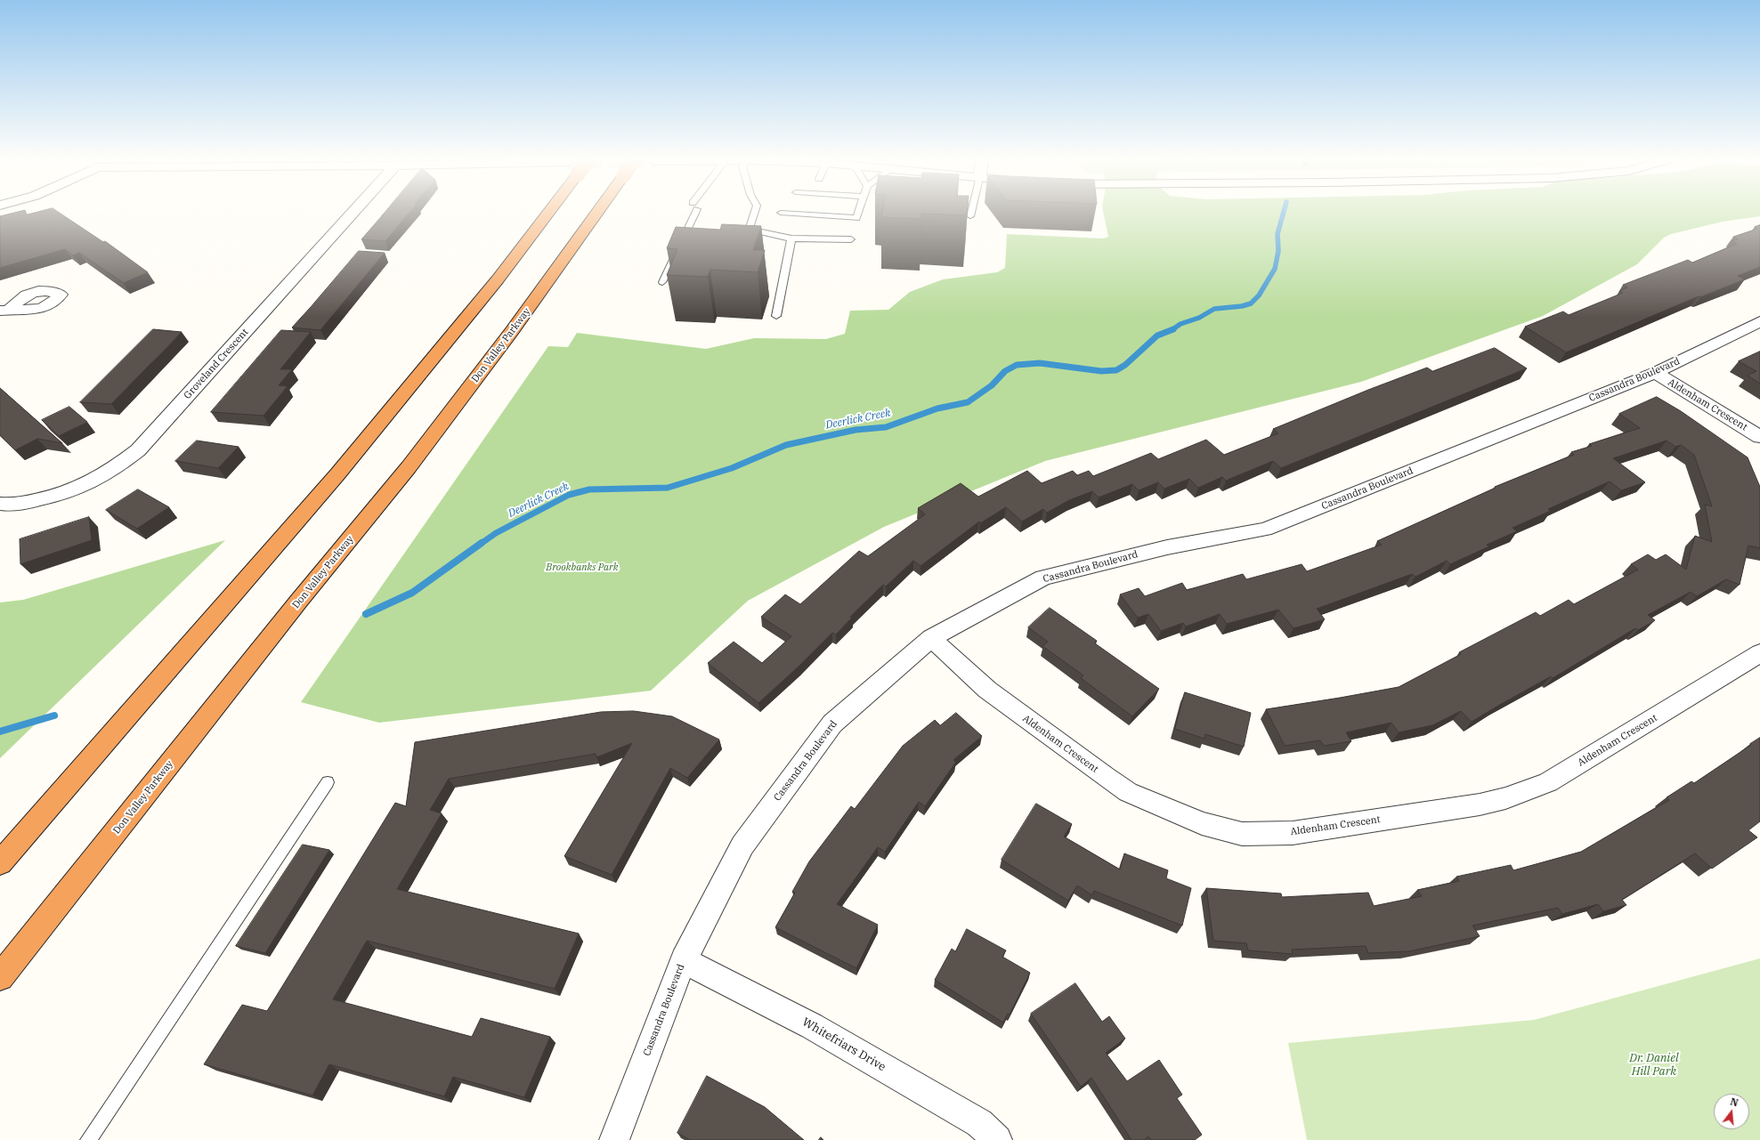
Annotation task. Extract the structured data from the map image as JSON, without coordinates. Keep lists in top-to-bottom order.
{
  "streets": {
    "highway": ["Don Valley Parkway"],
    "street": [
      "Groveland Crescent",
      "Cassandra Boulevard",
      "Aldenham Crescent",
      "Whitefriars Drive"
    ]
  },
  "crossings": [
    ["Cassandra Boulevard", "Aldenham Crescent"],
    ["Cassandra Boulevard", "Whitefriars Drive"]
  ],
  "water": ["Deerlick Creek"],
  "parks": ["Brookbanks Park", "Dr. Daniel Hill Park"],
  "north": "top"
}
